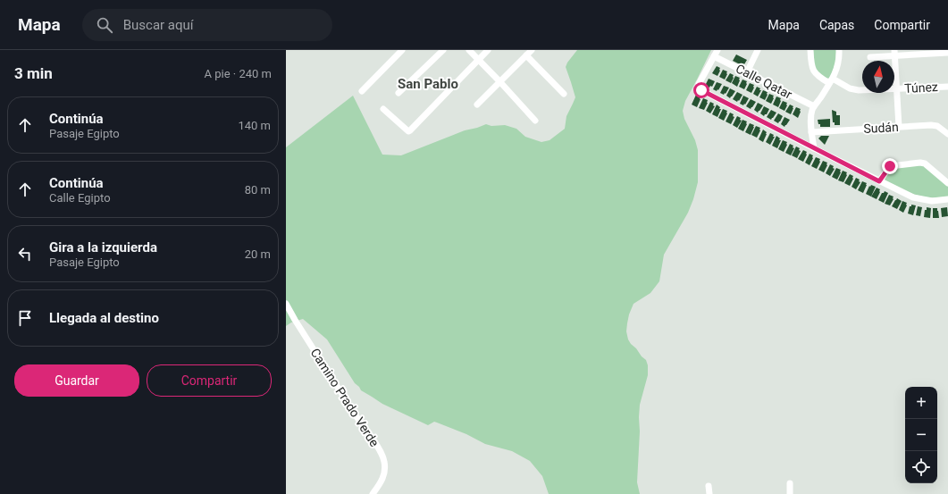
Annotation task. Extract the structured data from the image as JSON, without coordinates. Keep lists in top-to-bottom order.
{
  "streets": {
    "street": [
      "Calle Qatar",
      "Túnez",
      "Sudán",
      "Camino Prado Verde"
    ]
  },
  "districts": ["San Pablo"],
  "north": "top",
  "page": {
    "header": "Mapa",
    "search": "Buscar aquí",
    "nav": ["Mapa", "Capas", "Compartir"],
    "heading": ["3 min", "A pie · 240 m"],
    "list": [
      ["Continúa", "Pasaje Egipto", "140 m"],
      ["Continúa", "Calle Egipto", "80 m"],
      ["Gira a la izquierda", "Pasaje Egipto", "20 m"],
      "Llegada al destino"
    ],
    "buttons": ["Guardar", "Compartir"],
    "map_buttons": ["+", "−"]
  }
}
